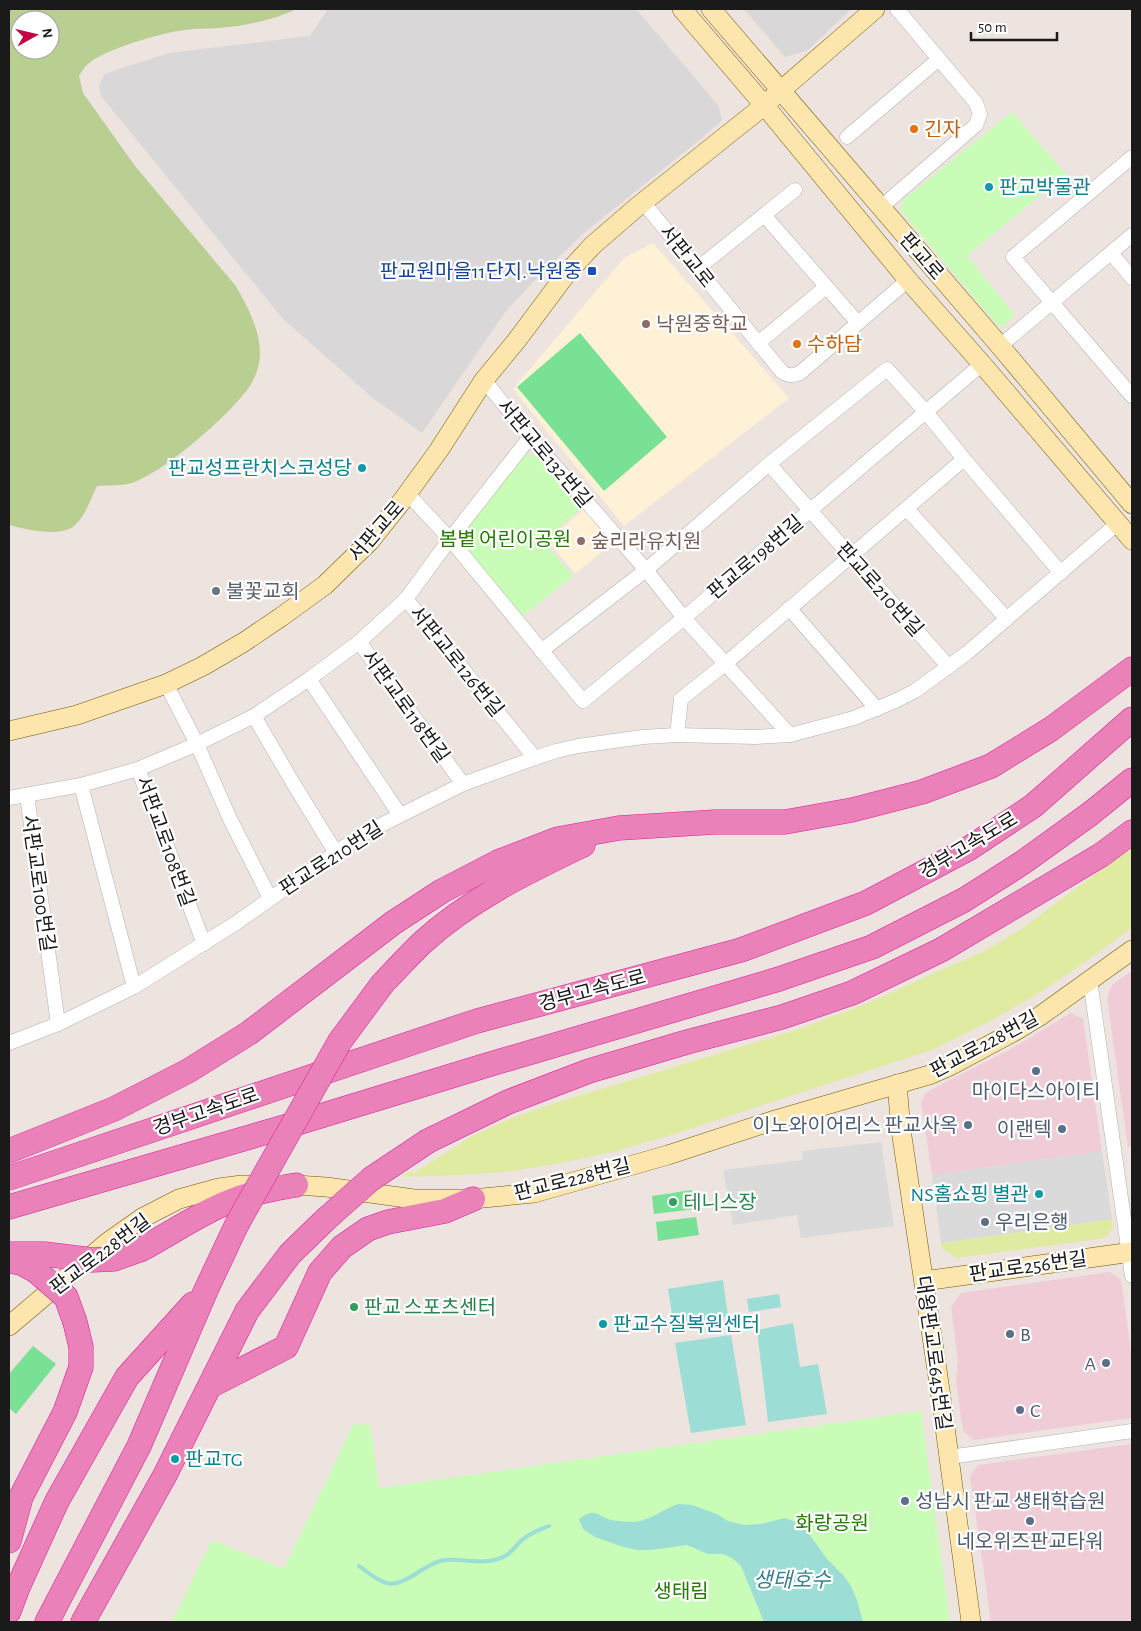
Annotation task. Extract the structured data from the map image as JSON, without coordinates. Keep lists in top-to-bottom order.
{
  "streets": {
    "highway": ["경부고속도로"],
    "street": [
      "서판교로",
      "판교로",
      "서판교로132번길",
      "판교로198번길",
      "판교로210번길",
      "서판교로126번길",
      "서판교로118번길",
      "서판교로108번길",
      "서판교로100번길",
      "판교로228번길",
      "판교로256번길",
      "대왕판교로645번길"
    ]
  },
  "crossings": [
    ["서판교로", "판교로"],
    ["서판교로", "서판교로132번길"],
    ["판교로", "판교로198번길"],
    ["판교로", "판교로210번길"],
    ["서판교로132번길", "판교로198번길"],
    ["서판교로132번길", "판교로210번길"],
    ["서판교로132번길", "서판교로126번길"],
    ["판교로198번길", "판교로210번길"],
    ["판교로210번길", "서판교로126번길"],
    ["판교로210번길", "서판교로118번길"],
    ["판교로210번길", "서판교로108번길"],
    ["판교로210번길", "서판교로100번길"],
    ["서판교로118번길", "서판교로108번길"],
    ["서판교로108번길", "서판교로100번길"],
    ["판교로228번길", "대왕판교로645번길"],
    ["판교로256번길", "대왕판교로645번길"]
  ],
  "water": ["생태호수"],
  "parks": ["봄볕 어린이공원", "화랑공원", "생태림"],
  "places": {
    "other": [
      "긴자",
      "판교박물관",
      "낙원중학교",
      "수하담",
      "판교성프란치스코성당",
      "숲리라유치원",
      "불꽃교회",
      "마이다스아이티",
      "이노와이어리스 판교사옥",
      "이랜텍",
      "NS홈쇼핑 별관",
      "테니스장",
      "우리은행",
      "판교 스포츠센터",
      "판교수질복원센터",
      "B",
      "A",
      "C",
      "판교TG",
      "성남시 판교 생태학습원",
      "네오위즈판교타워"
    ],
    "transit": ["판교원마을11단지.낙원중"]
  },
  "scale_bar": "50 m",
  "north": "right"
}
